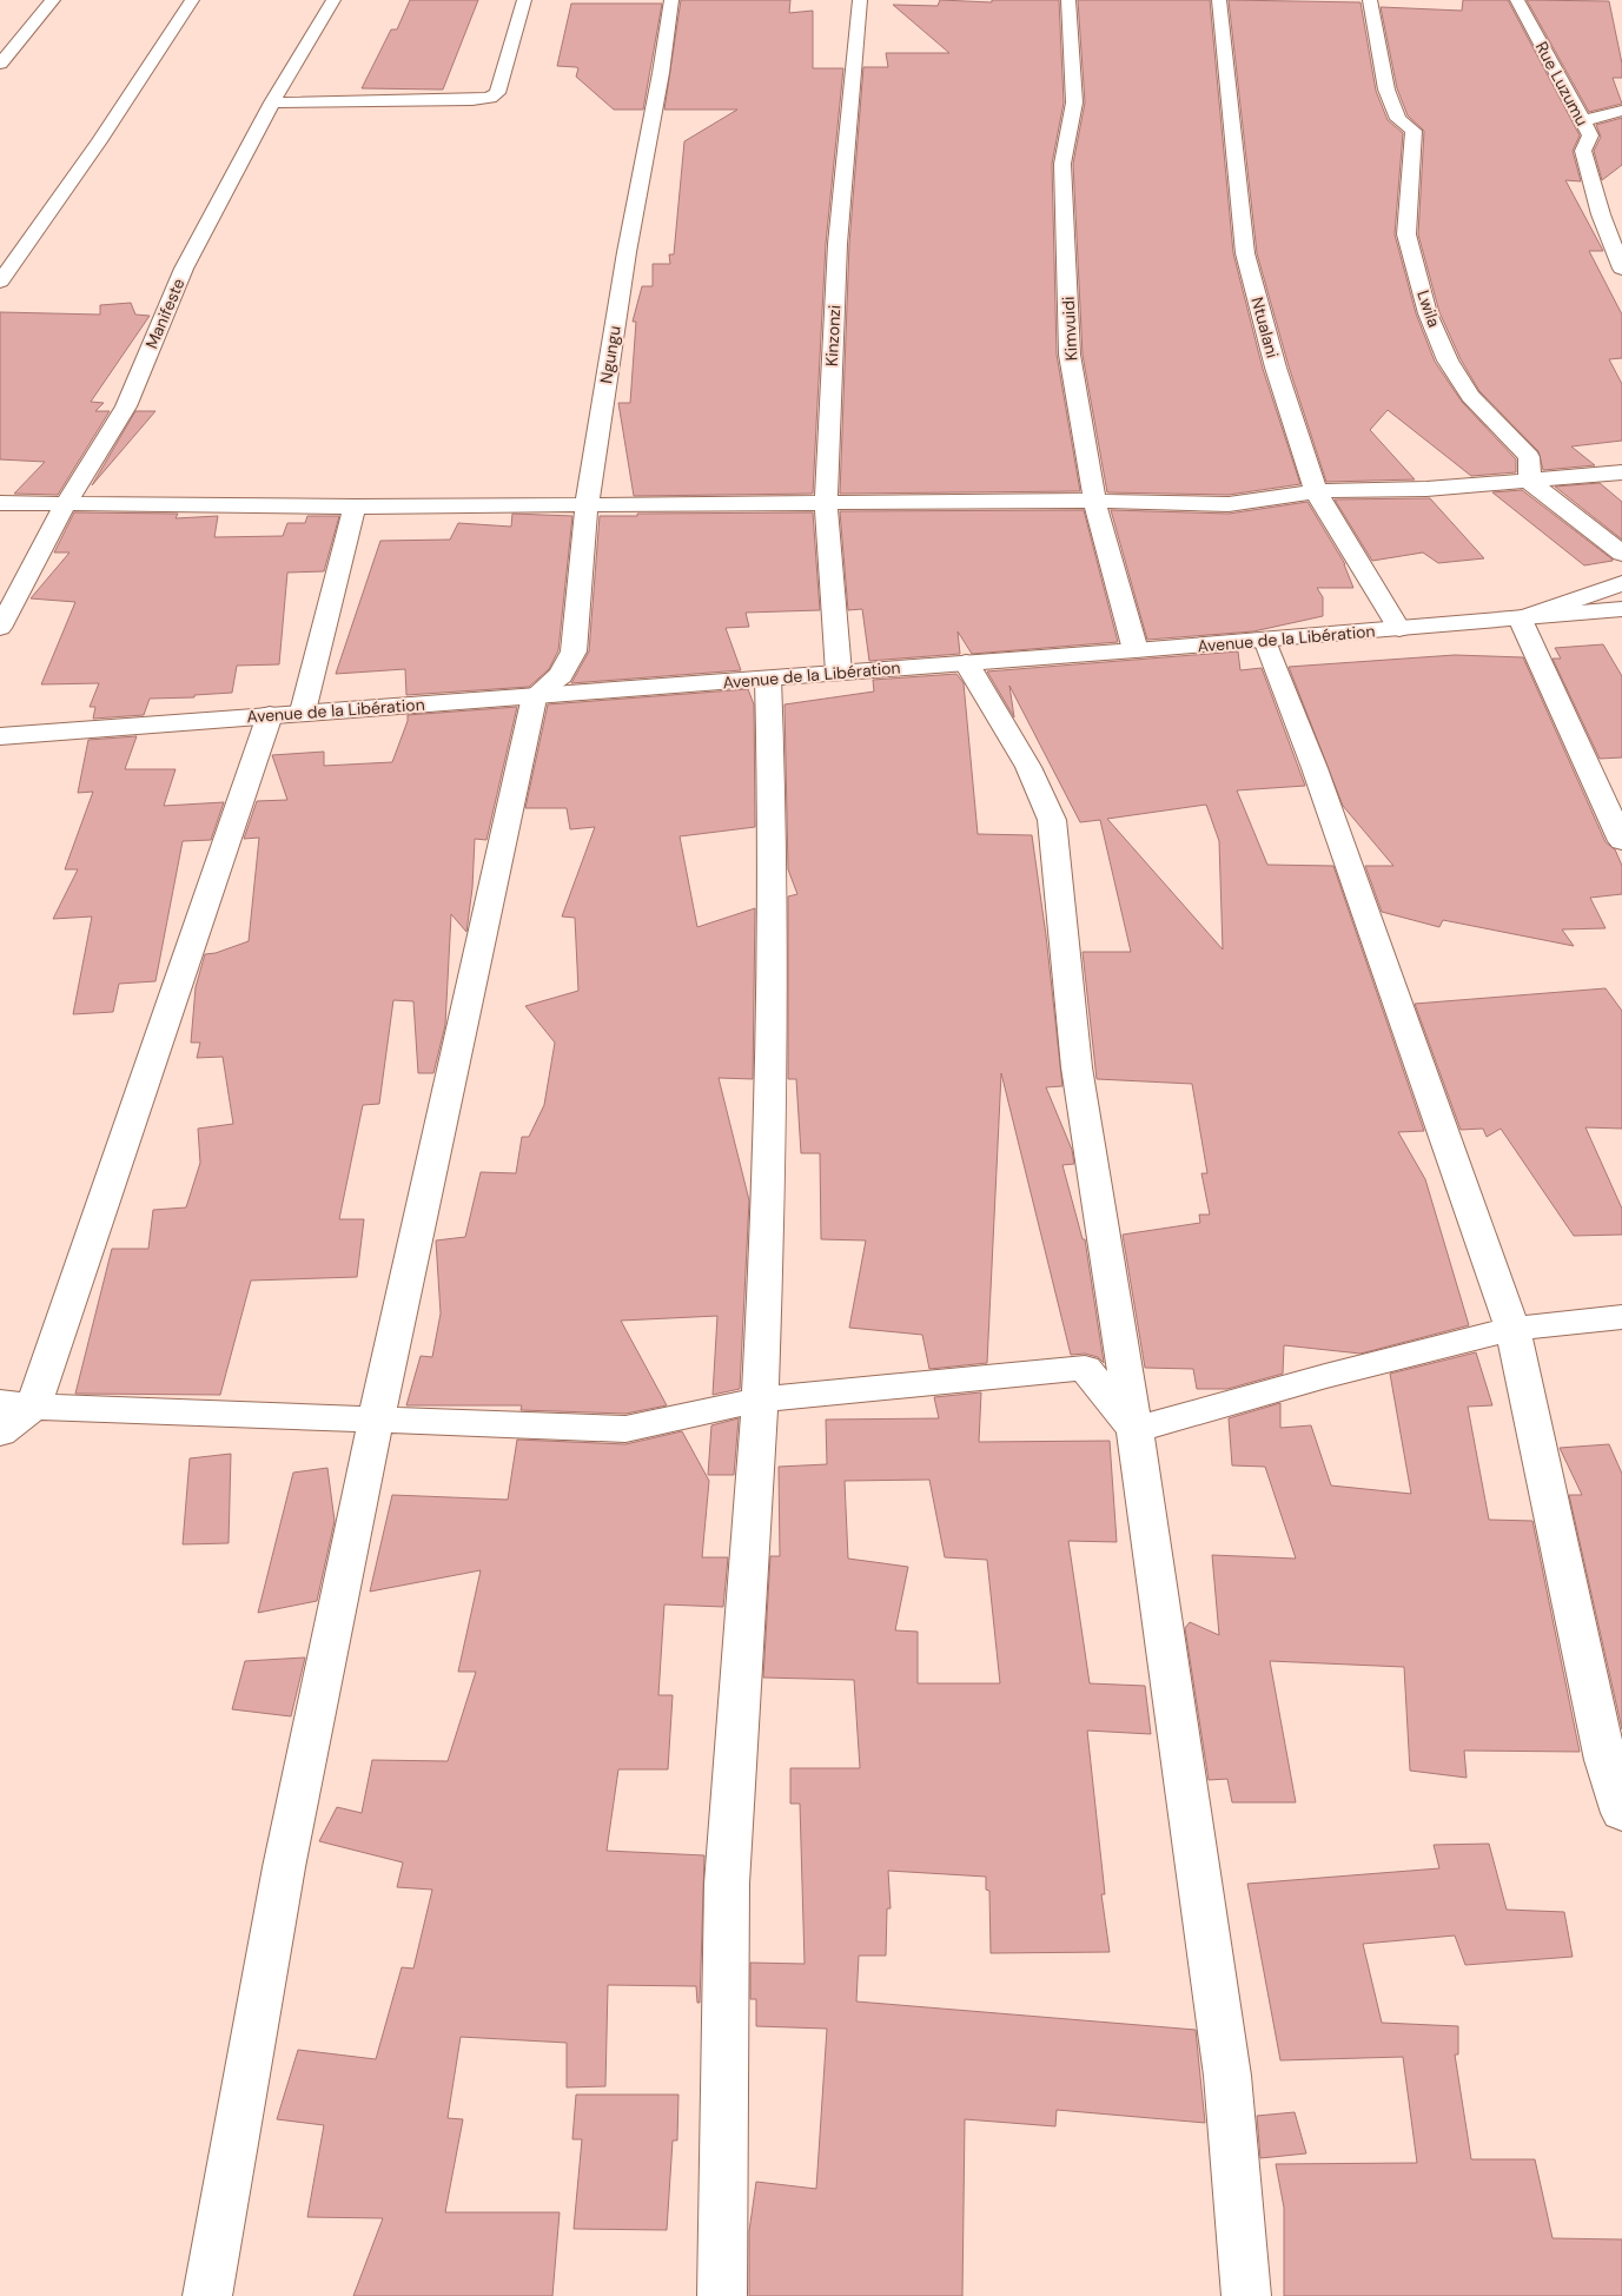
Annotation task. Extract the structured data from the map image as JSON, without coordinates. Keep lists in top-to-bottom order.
{
  "streets": {
    "main road": [
      "Rue Luzumu",
      "Lwila",
      "Manifeste",
      "Ntualani",
      "Kimvuidi",
      "Kinzonzi",
      "Ngungu",
      "Avenue de la Libération"
    ]
  },
  "crossings": [
    ["Ntualani", "Avenue de la Libération"],
    ["Kimvuidi", "Avenue de la Libération"],
    ["Kinzonzi", "Avenue de la Libération"],
    ["Ngungu", "Avenue de la Libération"]
  ]
}
